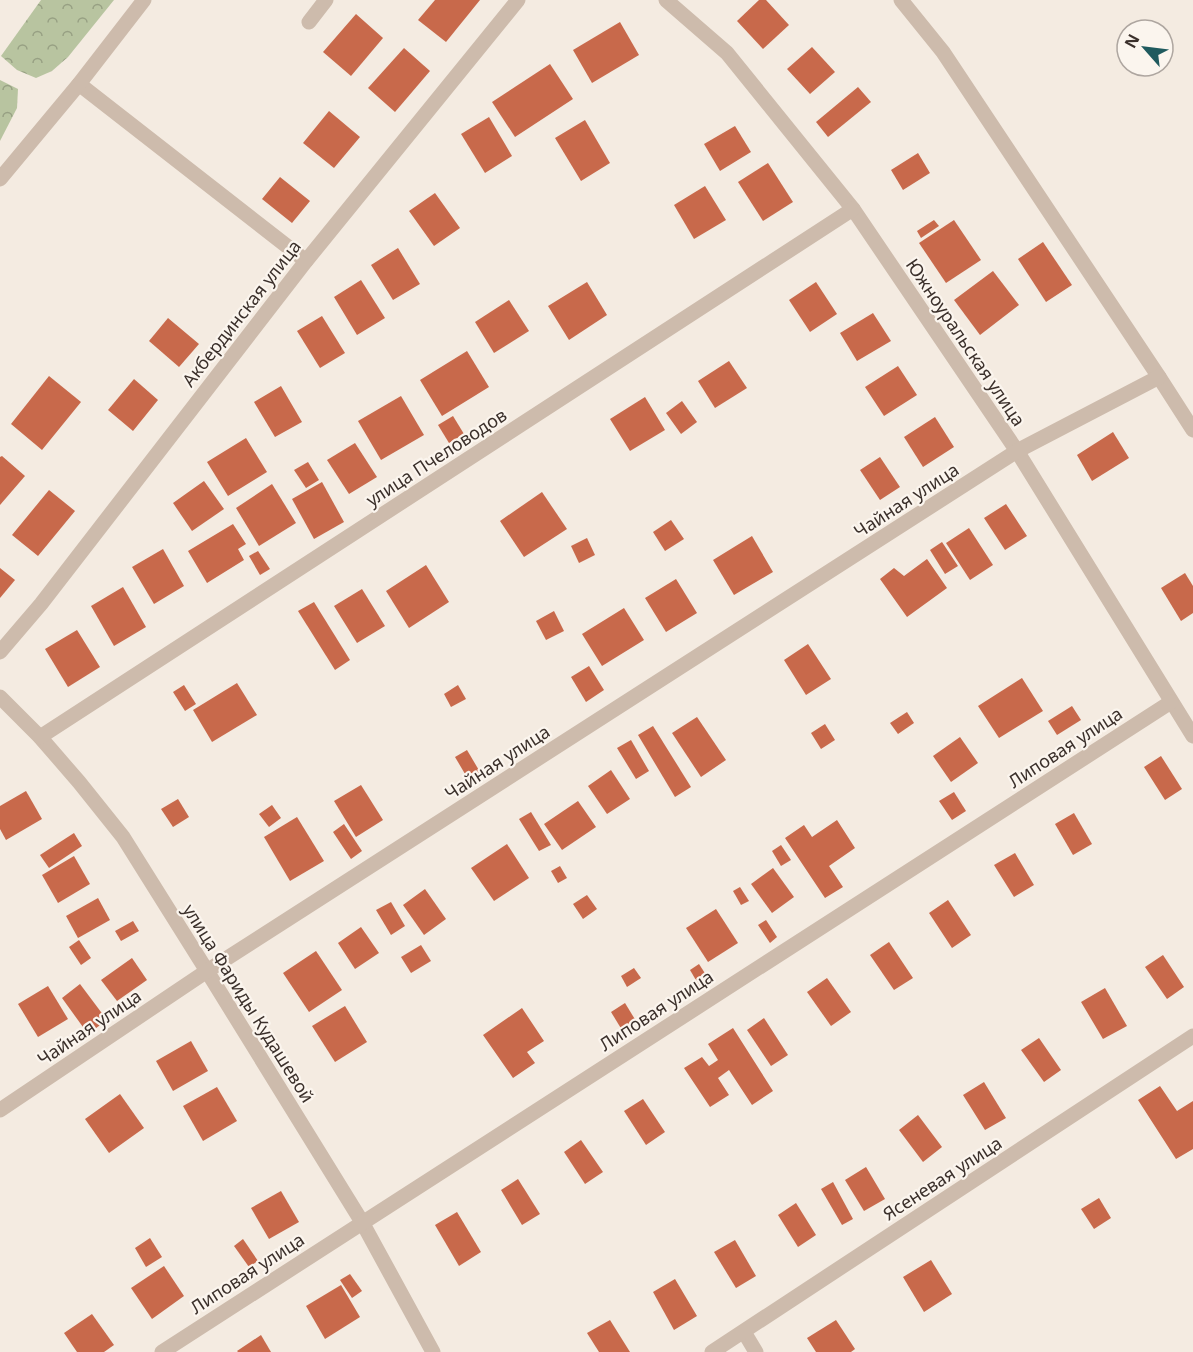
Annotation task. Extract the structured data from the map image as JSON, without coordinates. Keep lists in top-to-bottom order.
{
  "streets": {
    "street": [
      "Акбердинская улица",
      "Южноуральская улица",
      "улица Пчеловодов",
      "Чайная улица",
      "Липовая улица",
      "улица Фариды Кудашевой",
      "Ясеневая улица"
    ]
  },
  "crossings": [
    ["Южноуральская улица", "улица Пчеловодов"],
    ["Южноуральская улица", "Чайная улица"],
    ["Южноуральская улица", "Липовая улица"],
    ["улица Пчеловодов", "улица Фариды Кудашевой"],
    ["Чайная улица", "улица Фариды Кудашевой"],
    ["Липовая улица", "улица Фариды Кудашевой"]
  ],
  "north": "top left"
}
